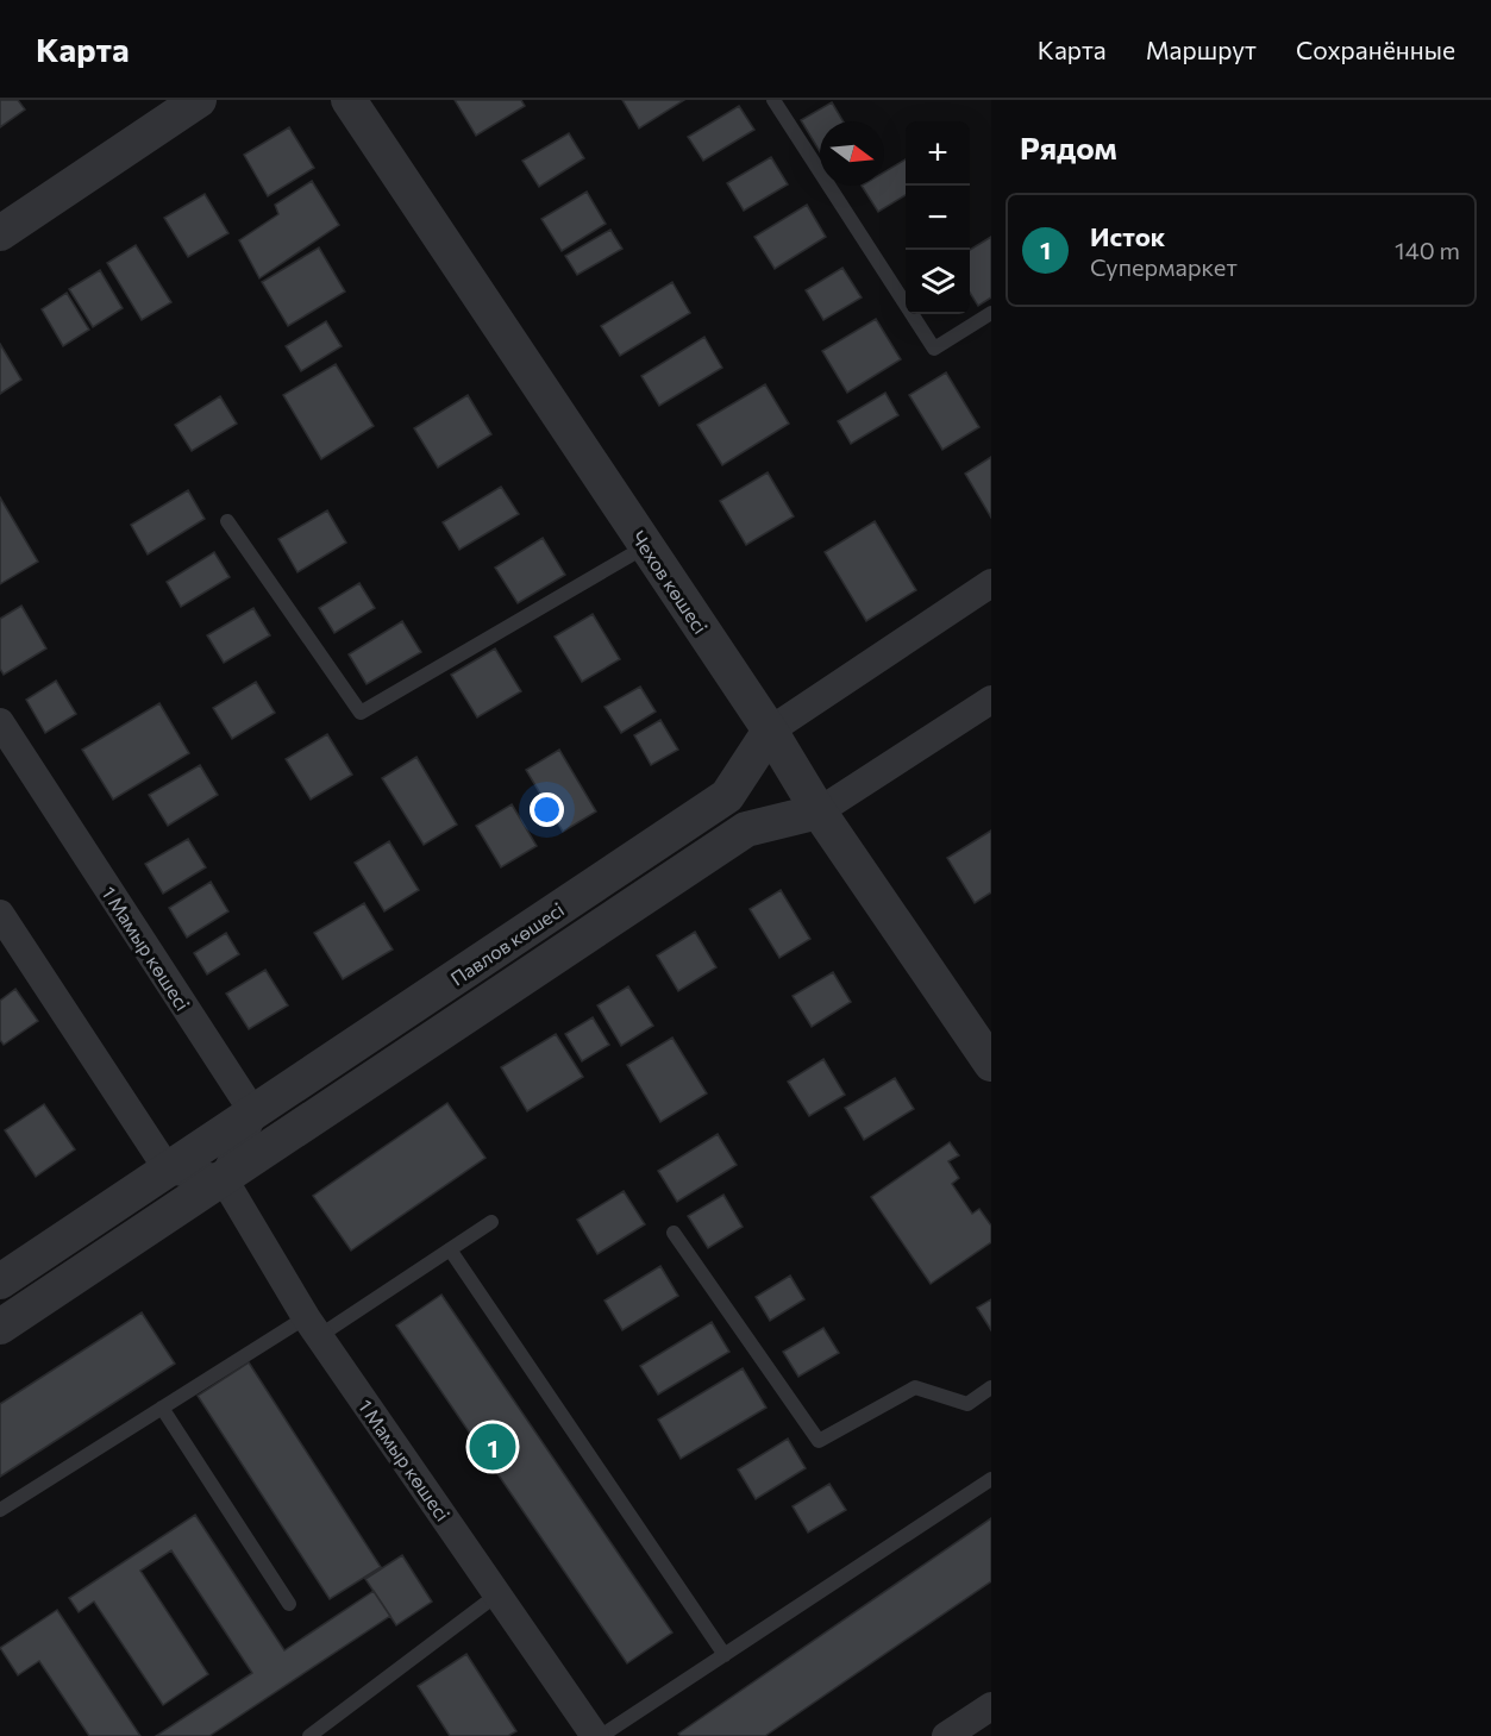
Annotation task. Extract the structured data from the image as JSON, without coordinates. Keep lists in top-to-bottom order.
{
  "streets": {
    "street": ["Чехов көшесі", "Павлов көшесі", "1 Мамыр көшесі"]
  },
  "crossings": [
    ["Чехов көшесі", "Павлов көшесі"],
    ["Павлов көшесі", "1 Мамыр көшесі"]
  ],
  "north": "right",
  "page": {
    "header": "Карта",
    "nav": ["Карта", "Маршрут", "Сохранённые"],
    "heading": "Рядом",
    "map_buttons": ["+", "−"],
    "list": [
      {
        "mark": "1",
        "name": "Исток",
        "note": "Супермаркет",
        "value": "140 m"
      }
    ],
    "pins": "1"
  }
}
